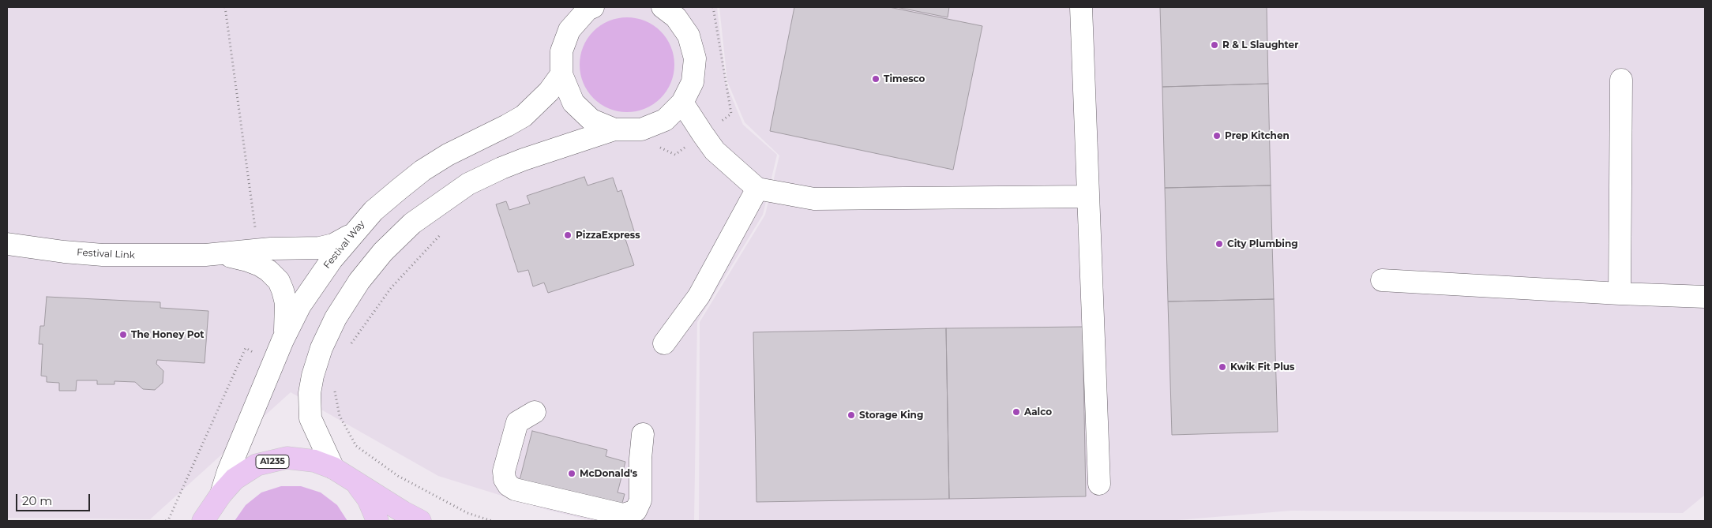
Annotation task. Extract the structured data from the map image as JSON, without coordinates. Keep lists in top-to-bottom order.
{
  "streets": {
    "main road": ["A1235"],
    "street": ["Festival Way", "Festival Link"]
  },
  "crossings": [
    ["Festival Way", "Festival Link"],
    ["Festival Way", "A1235"]
  ],
  "places": [
    "R & L Slaughter",
    "Timesco",
    "Prep Kitchen",
    "PizzaExpress",
    "City Plumbing",
    "The Honey Pot",
    "Kwik Fit Plus",
    "Aalco",
    "Storage King",
    "McDonald's"
  ],
  "scale_bar": "20 m"
}
